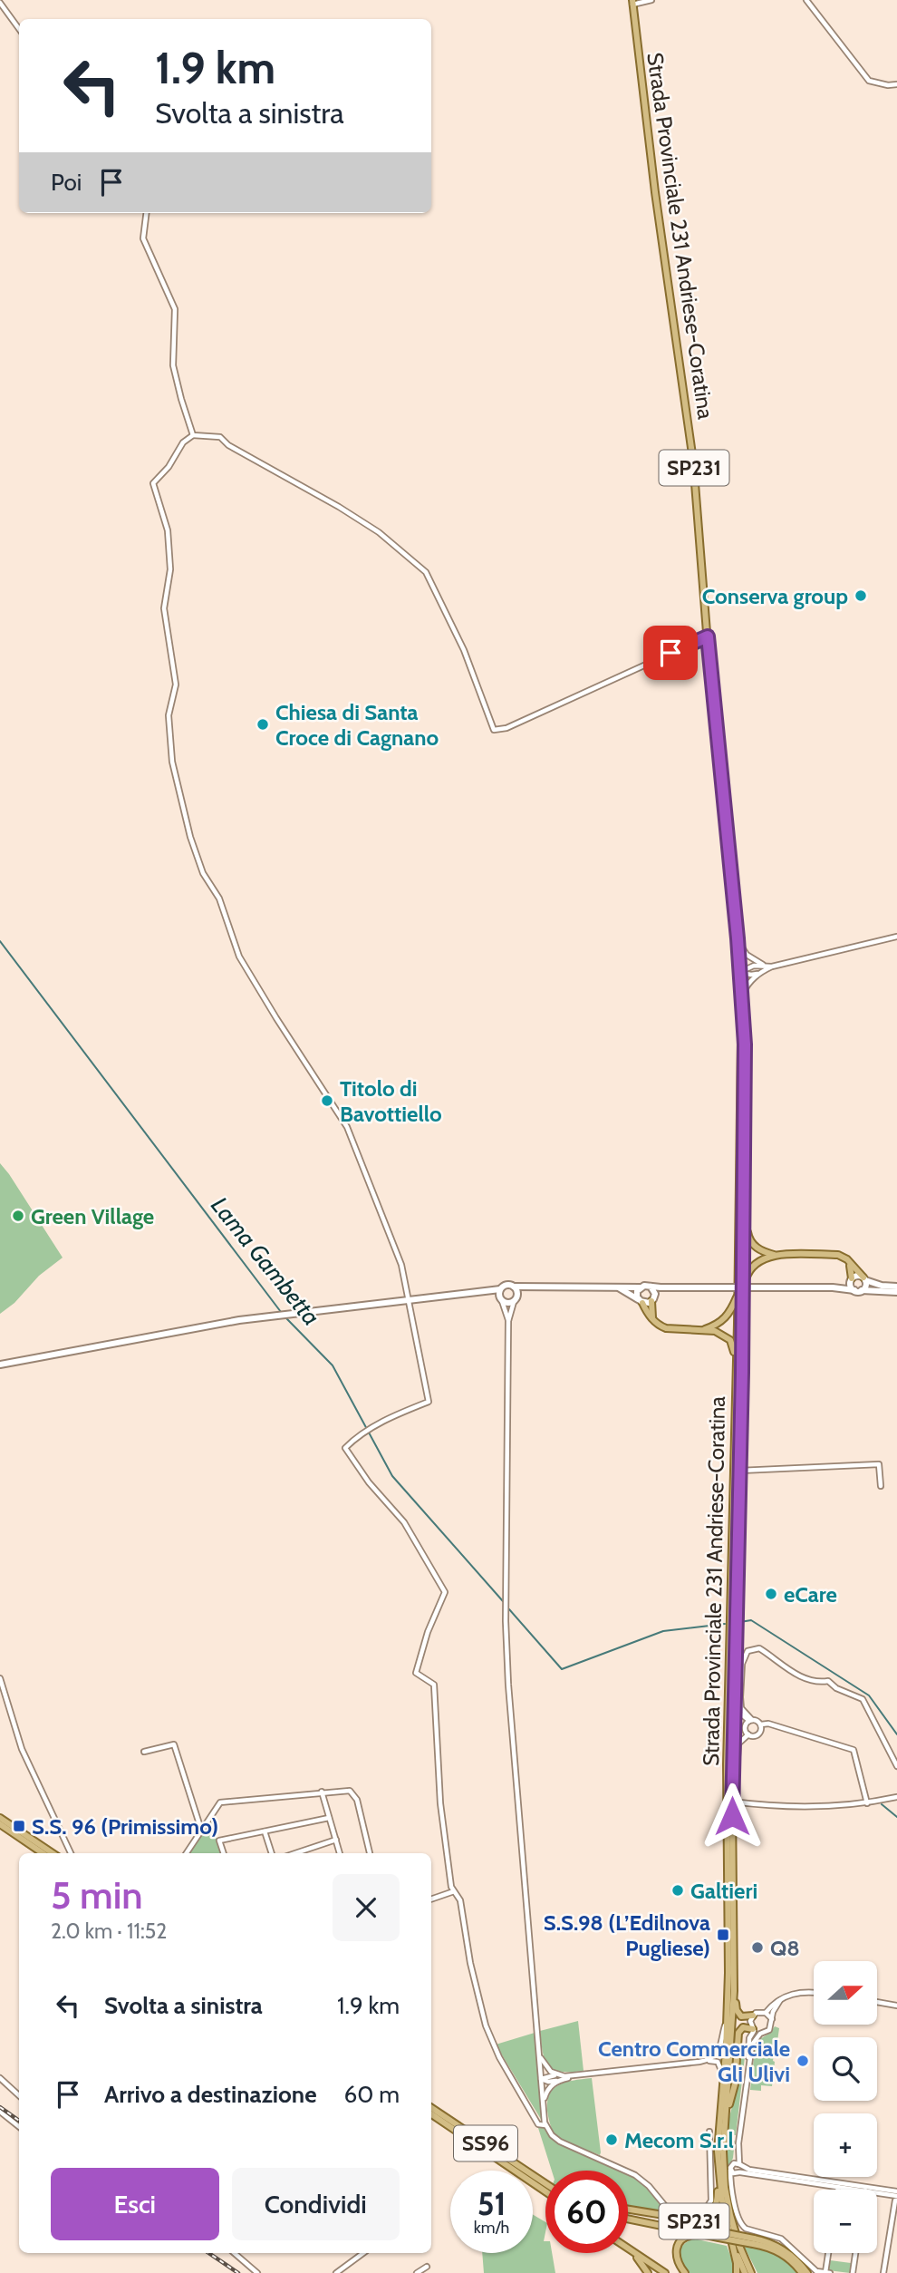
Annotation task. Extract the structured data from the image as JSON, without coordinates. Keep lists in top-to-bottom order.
{
  "streets": {
    "main road": ["Strada Provinciale 231 Andriese-Coratina", "SP231", "SS96"]
  },
  "crossings": [
    ["Strada Provinciale 231 Andriese-Coratina", "SP231"]
  ],
  "water": ["Lama Gambetta"],
  "places": {
    "other": [
      "Conserva group",
      "Chiesa di Santa Croce di Cagnano",
      "Titolo di Bavottiello",
      "Green Village",
      "eCare",
      "Galtieri",
      "Q8",
      "Centro Commerciale Gli Ulivi",
      "Mecom S.r.l"
    ],
    "transit": ["S.S. 96 (Primissimo)", "S.S.98 (L’Edilnova Pugliese)"]
  },
  "north": "right",
  "page": {
    "turn": ["1.9 km", "Svolta a sinistra"],
    "then": "Poi",
    "heading": ["5 min", "2.0 km · 11:52"],
    "map_buttons": ["+", "−"],
    "list": [
      {
        "name": "Svolta a sinistra",
        "value": "1.9 km"
      },
      {
        "name": "Arrivo a destinazione",
        "value": "60 m"
      }
    ],
    "buttons": ["Esci", "Condividi"],
    "speed": "51 km/h",
    "limit": "60"
  }
}
